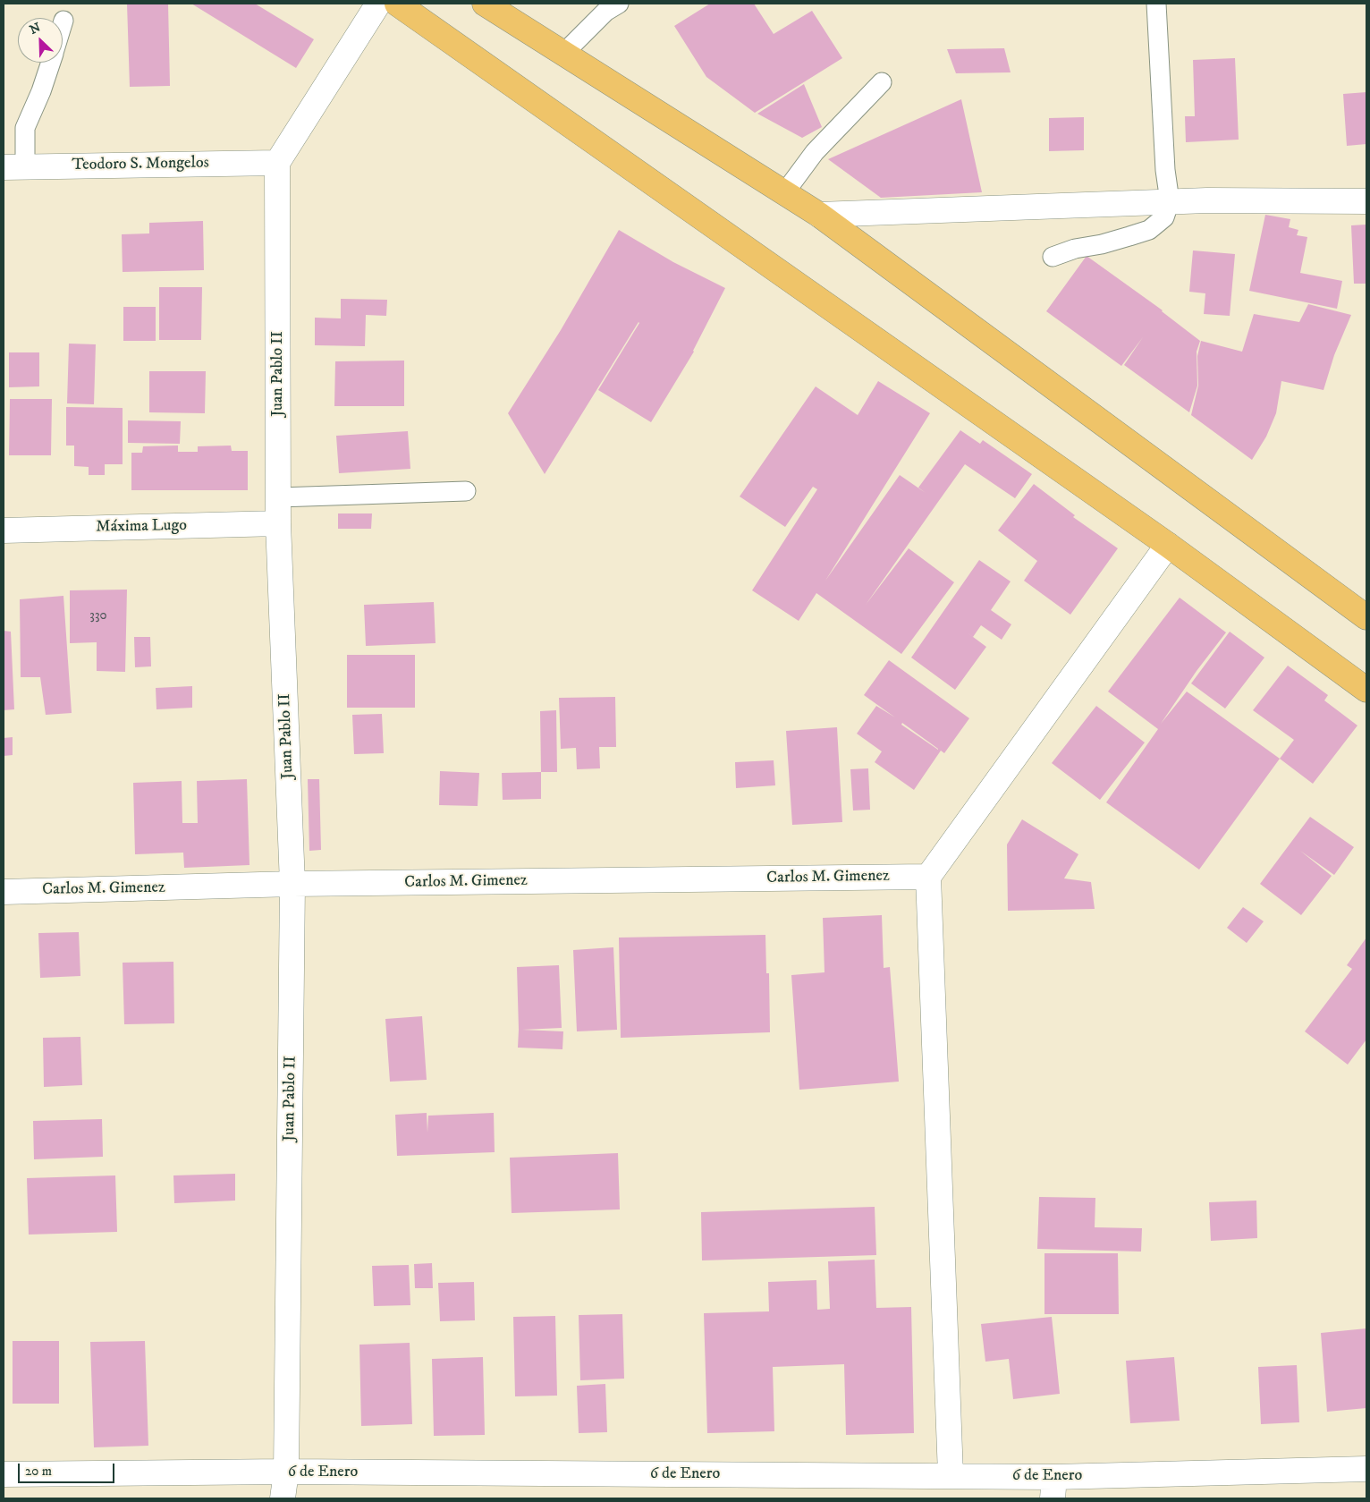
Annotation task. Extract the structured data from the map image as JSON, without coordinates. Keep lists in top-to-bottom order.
{
  "streets": {
    "street": [
      "Teodoro S. Mongelos",
      "Juan Pablo II",
      "Máxima Lugo",
      "Carlos M. Gimenez",
      "6 de Enero"
    ]
  },
  "crossings": [
    ["Teodoro S. Mongelos", "Juan Pablo II"],
    ["Juan Pablo II", "Máxima Lugo"],
    ["Juan Pablo II", "Carlos M. Gimenez"],
    ["Juan Pablo II", "6 de Enero"]
  ],
  "house_numbers": ["330"],
  "scale_bar": "20 m",
  "north": "top left"
}
